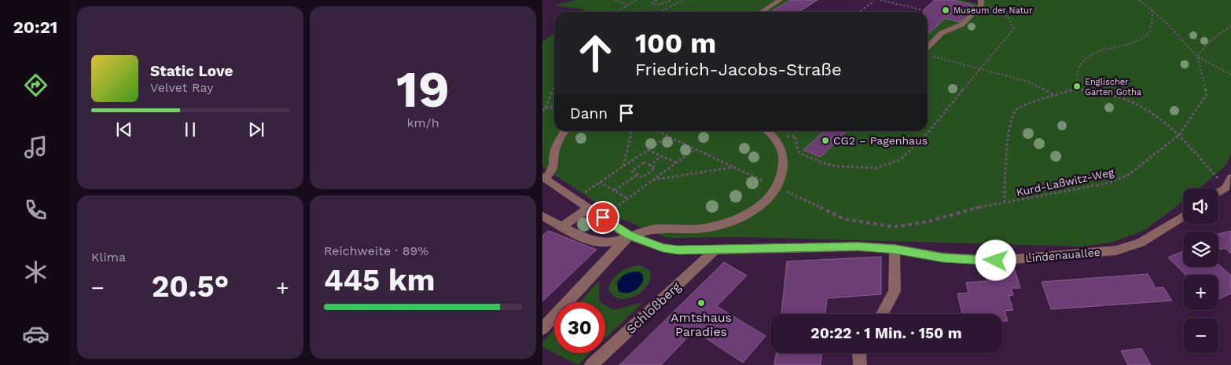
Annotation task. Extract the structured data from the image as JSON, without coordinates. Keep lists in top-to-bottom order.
{
  "streets": {
    "street": ["Lindenauallee", "Schloßberg"],
    "path": ["Kurd-Laßwitz-Weg"]
  },
  "crossings": [
    ["Lindenauallee", "Schloßberg"]
  ],
  "places": [
    "Museum der Natur",
    "Englischer Garten Gotha",
    "CG2 – Pagenhaus",
    "Amtshaus Paradies"
  ],
  "page": {
    "tabs": "20:21",
    "tile": [
      ["19", "km/h"],
      "Klima",
      ["Reichweite · 89%", "445 km"]
    ],
    "turn": ["100 m", "Friedrich-Jacobs-Straße"],
    "song": ["Static Love", "Velvet Ray"],
    "then": "Dann",
    "map_buttons": ["+", "−"],
    "heat": ["−", "20.5°", "+"],
    "limit": "30",
    "trip": "20:22 · 1 Min. · 150 m"
  }
}
